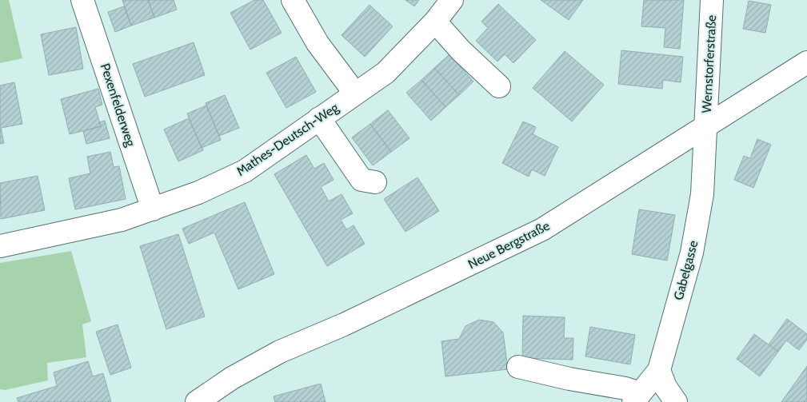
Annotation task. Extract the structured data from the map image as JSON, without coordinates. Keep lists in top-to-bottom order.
{
  "streets": {
    "street": [
      "Wernstorferstraße",
      "Pexenfelderweg",
      "Mathes-Deutsch-Weg",
      "Neue Bergstraße",
      "Gabelgasse"
    ]
  },
  "crossings": [
    ["Wernstorferstraße", "Neue Bergstraße"],
    ["Wernstorferstraße", "Gabelgasse"],
    ["Pexenfelderweg", "Mathes-Deutsch-Weg"],
    ["Neue Bergstraße", "Gabelgasse"]
  ]
}
